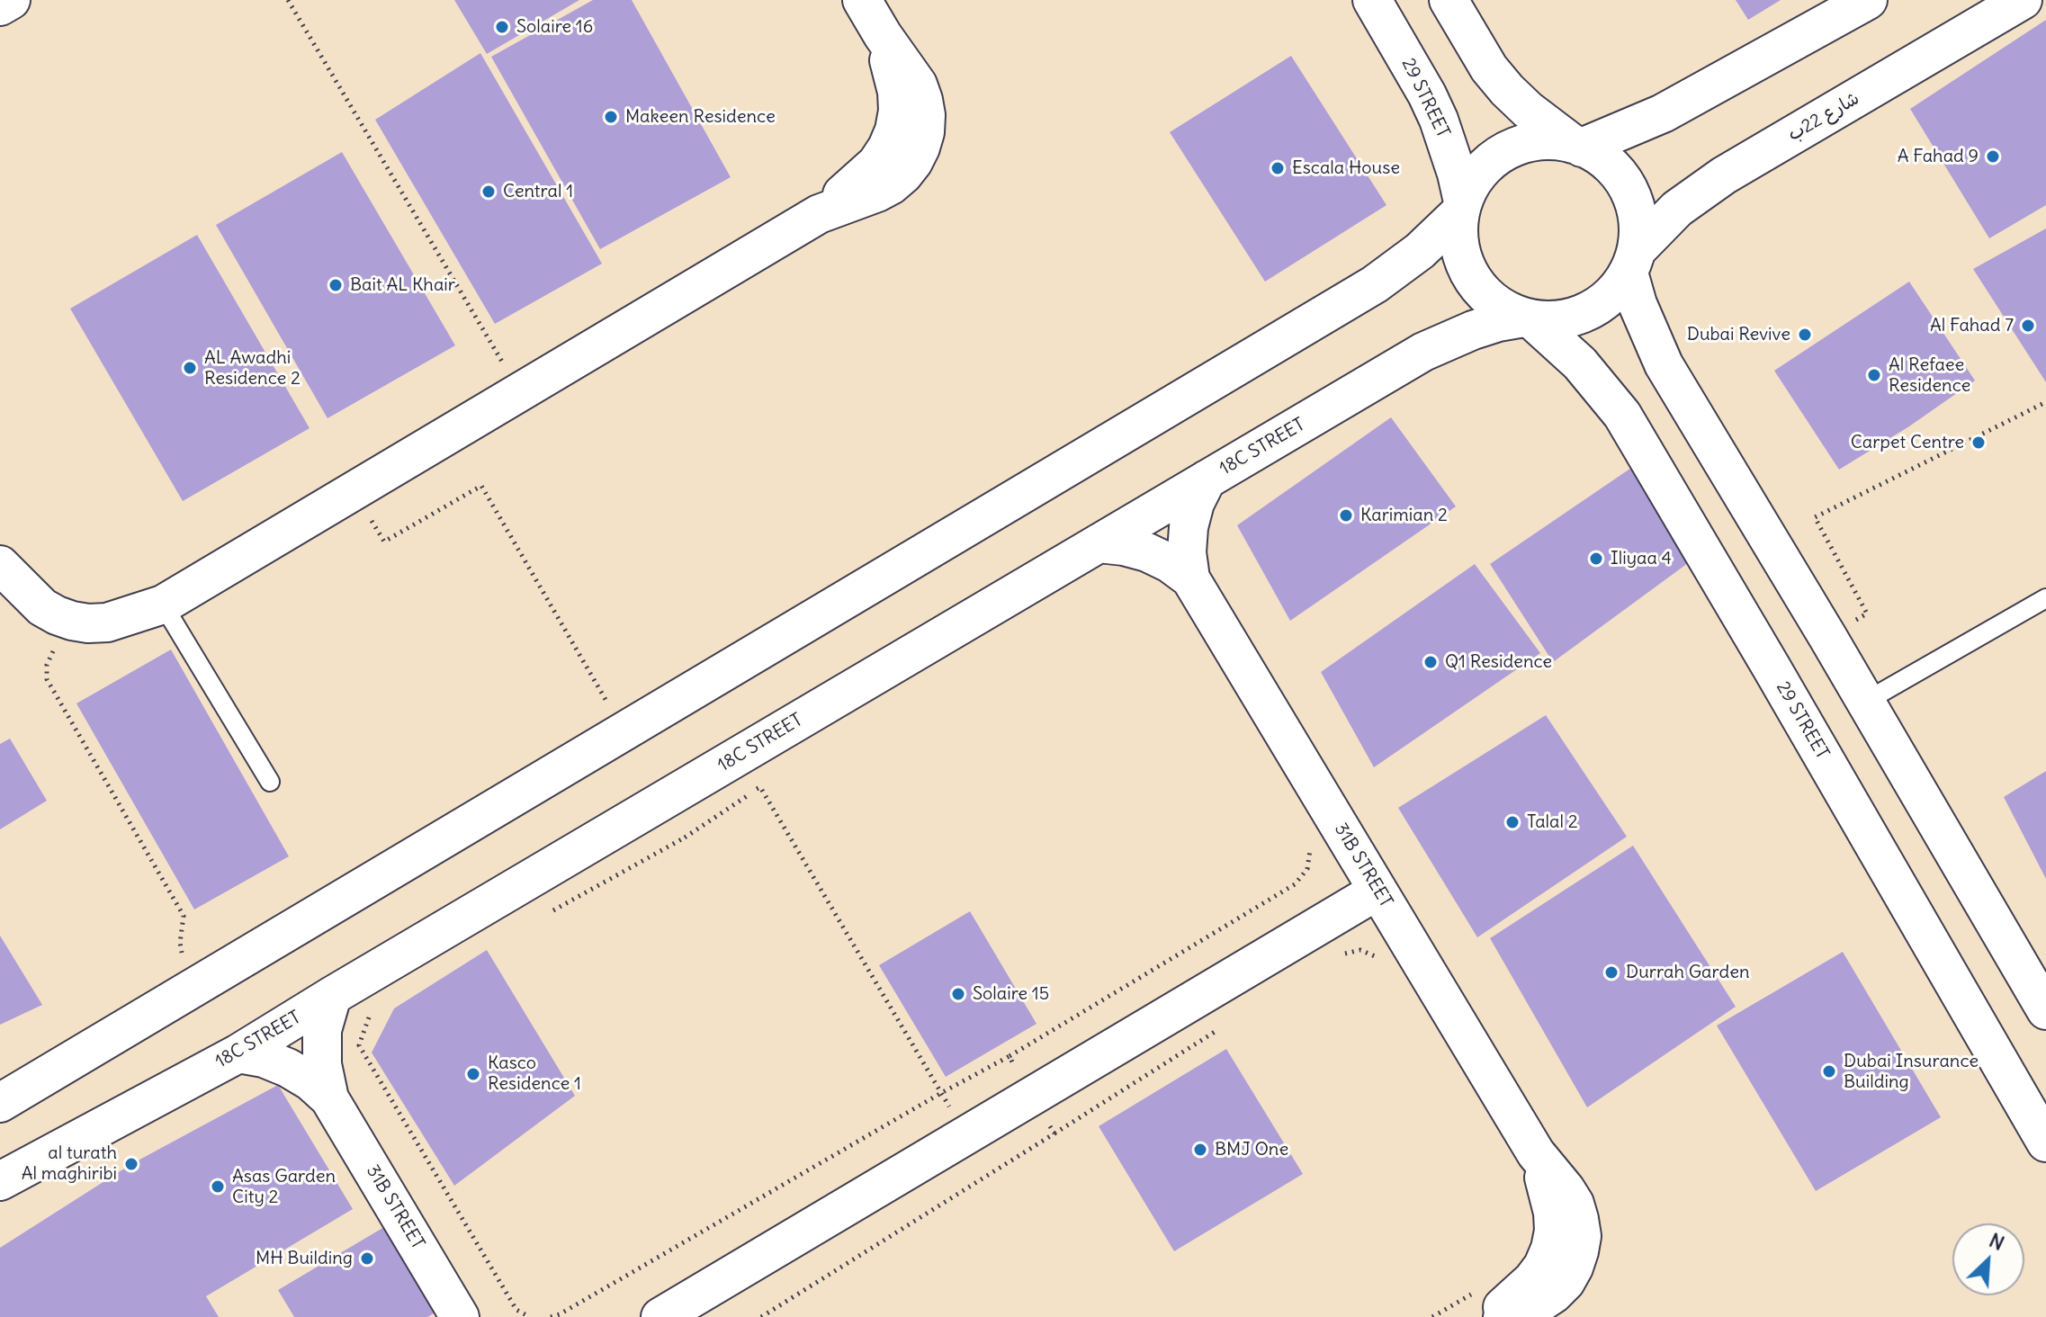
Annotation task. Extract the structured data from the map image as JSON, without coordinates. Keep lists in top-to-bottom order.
{
  "streets": {
    "street": [
      "29 STREET",
      "شارع 22ب",
      "18C STREET",
      "31B STREET"
    ]
  },
  "crossings": [
    ["29 STREET", "شارع 22ب"],
    ["29 STREET", "18C STREET"],
    ["شارع 22ب", "18C STREET"],
    ["18C STREET", "31B STREET"]
  ],
  "places": [
    "Solaire 16",
    "Makeen Residence",
    "A Fahad 9",
    "Escala House",
    "Central 1",
    "Bait AL Khair",
    "Al Fahad 7",
    "Dubai Revive",
    "AL Awadhi Residence 2",
    "Al Refaee Residence",
    "Carpet Centre",
    "Karimian 2",
    "Iliyaa 4",
    "Q1 Residence",
    "Talal 2",
    "Durrah Garden",
    "Solaire 15",
    "Dubai Insurance Building",
    "Kasco Residence 1",
    "BMJ One",
    "al turath Al maghiribi",
    "Asas Garden City 2",
    "MH Building"
  ],
  "north": "top right"
}
